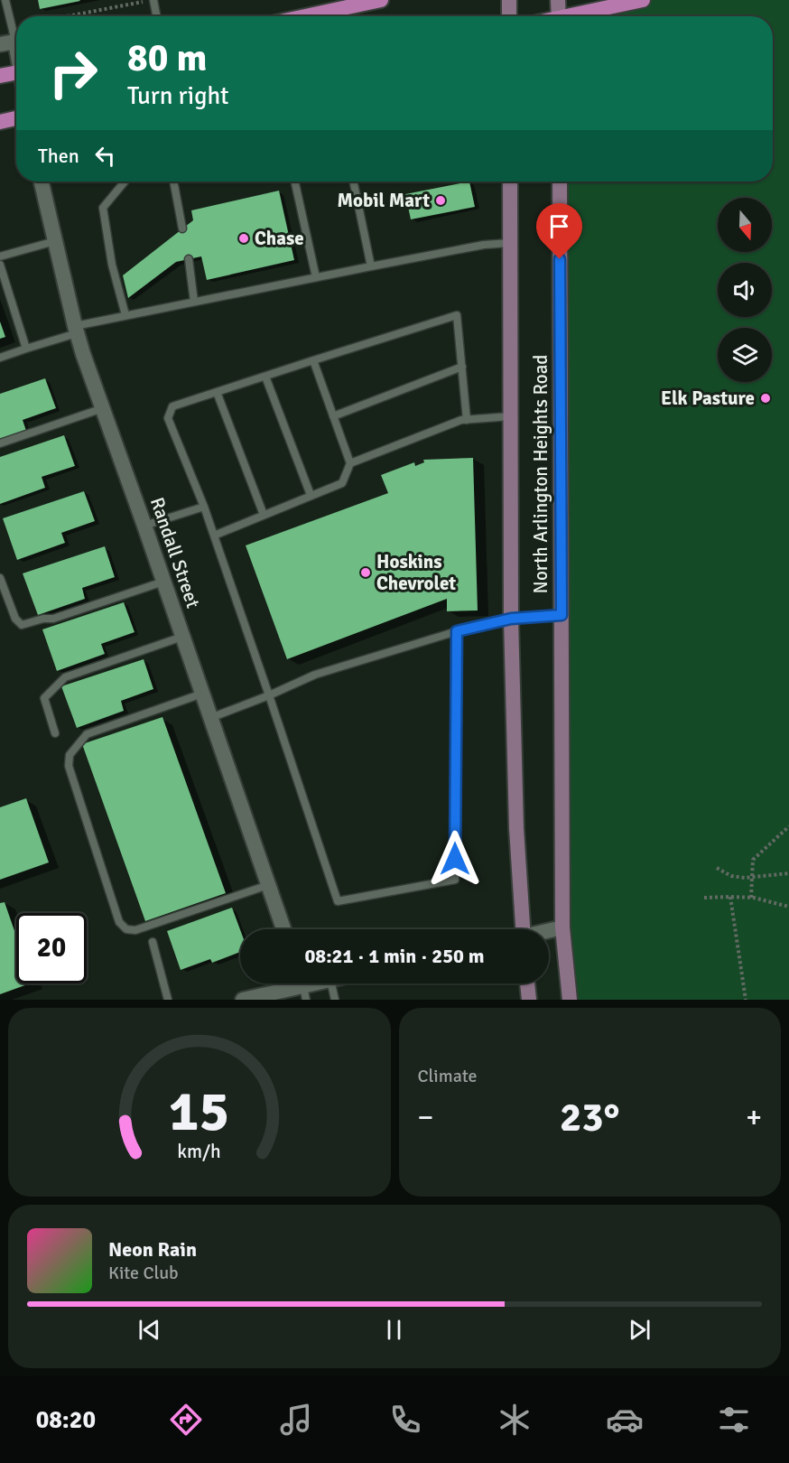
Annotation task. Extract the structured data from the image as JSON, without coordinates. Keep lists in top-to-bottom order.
{
  "streets": {
    "main road": ["North Arlington Heights Road"],
    "street": ["Randall Street"]
  },
  "places": [
    "Mobil Mart",
    "Chase",
    "Elk Pasture",
    "Hoskins Chevrolet"
  ],
  "north": "bottom",
  "page": {
    "turn": ["80 m", "Turn right"],
    "then": "Then",
    "limit": "20",
    "trip": "08:21 · 1 min · 250 m",
    "tile": "Climate",
    "heat": ["−", "23°", "+"],
    "song": ["Neon Rain", "Kite Club"],
    "tabs": "08:20",
    "gauge": ["15", "km/h"]
  }
}
